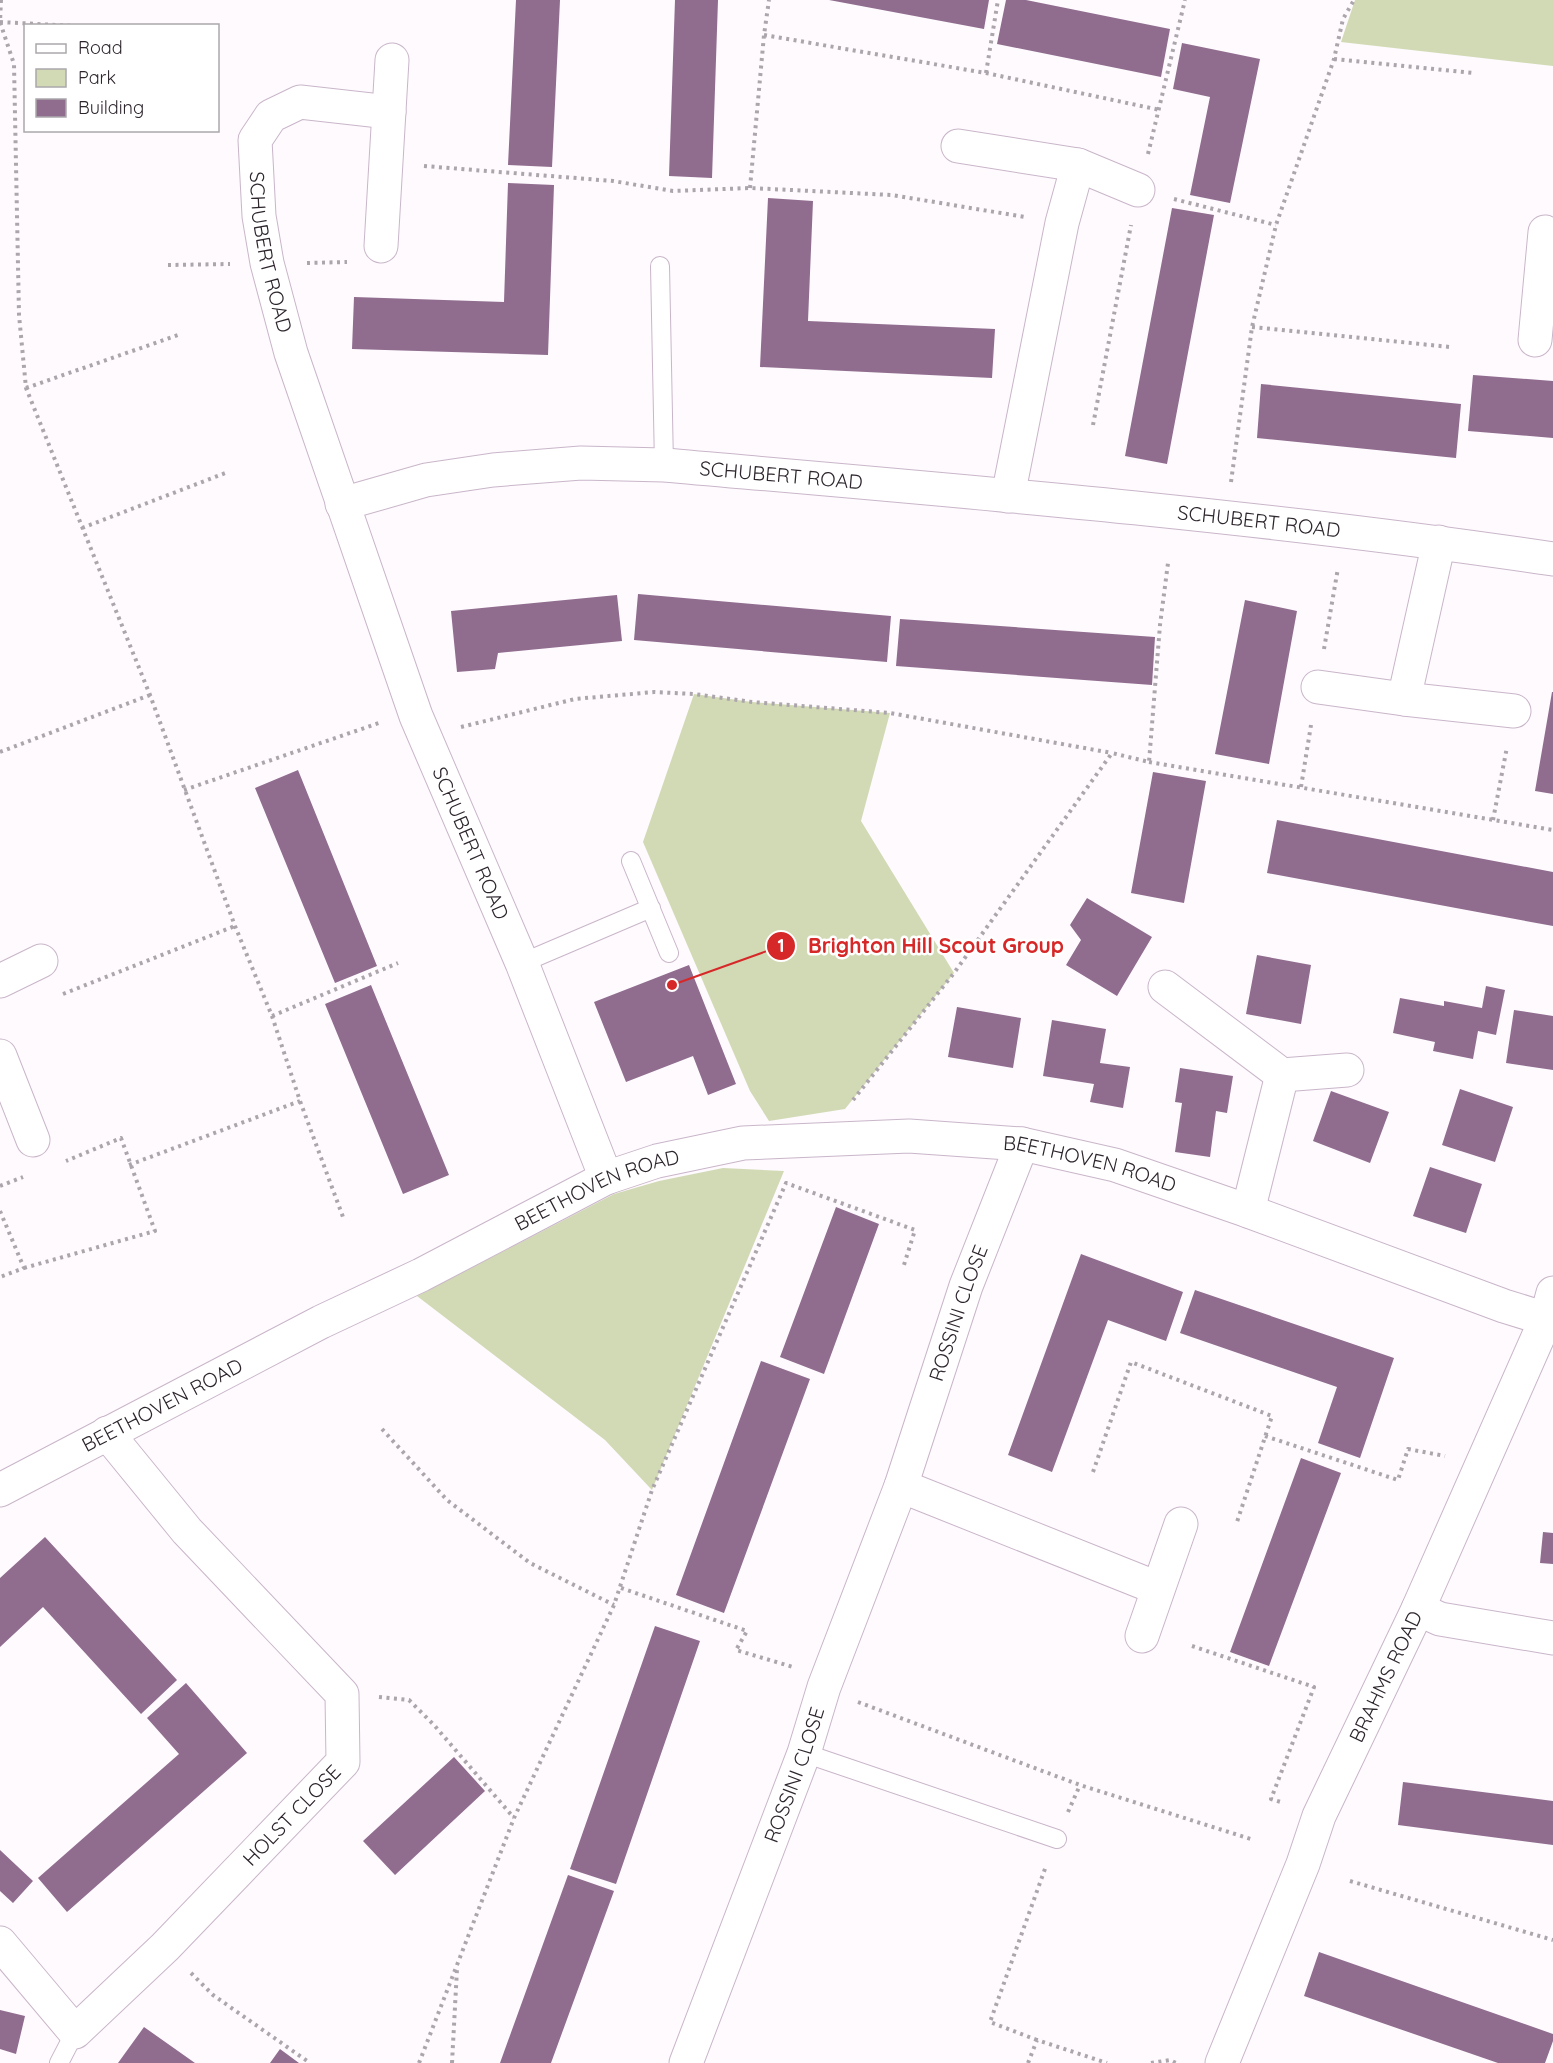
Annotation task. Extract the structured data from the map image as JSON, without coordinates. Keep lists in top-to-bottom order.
{
  "streets": {
    "street": [
      "SCHUBERT ROAD",
      "BEETHOVEN ROAD",
      "ROSSINI CLOSE",
      "BRAHMS ROAD",
      "HOLST CLOSE"
    ]
  },
  "crossings": [
    ["SCHUBERT ROAD", "BEETHOVEN ROAD"],
    ["BEETHOVEN ROAD", "ROSSINI CLOSE"],
    ["BEETHOVEN ROAD", "BRAHMS ROAD"]
  ],
  "places": ["Brighton Hill Scout Group"],
  "legend": ["Road", "Park", "Building"]
}
